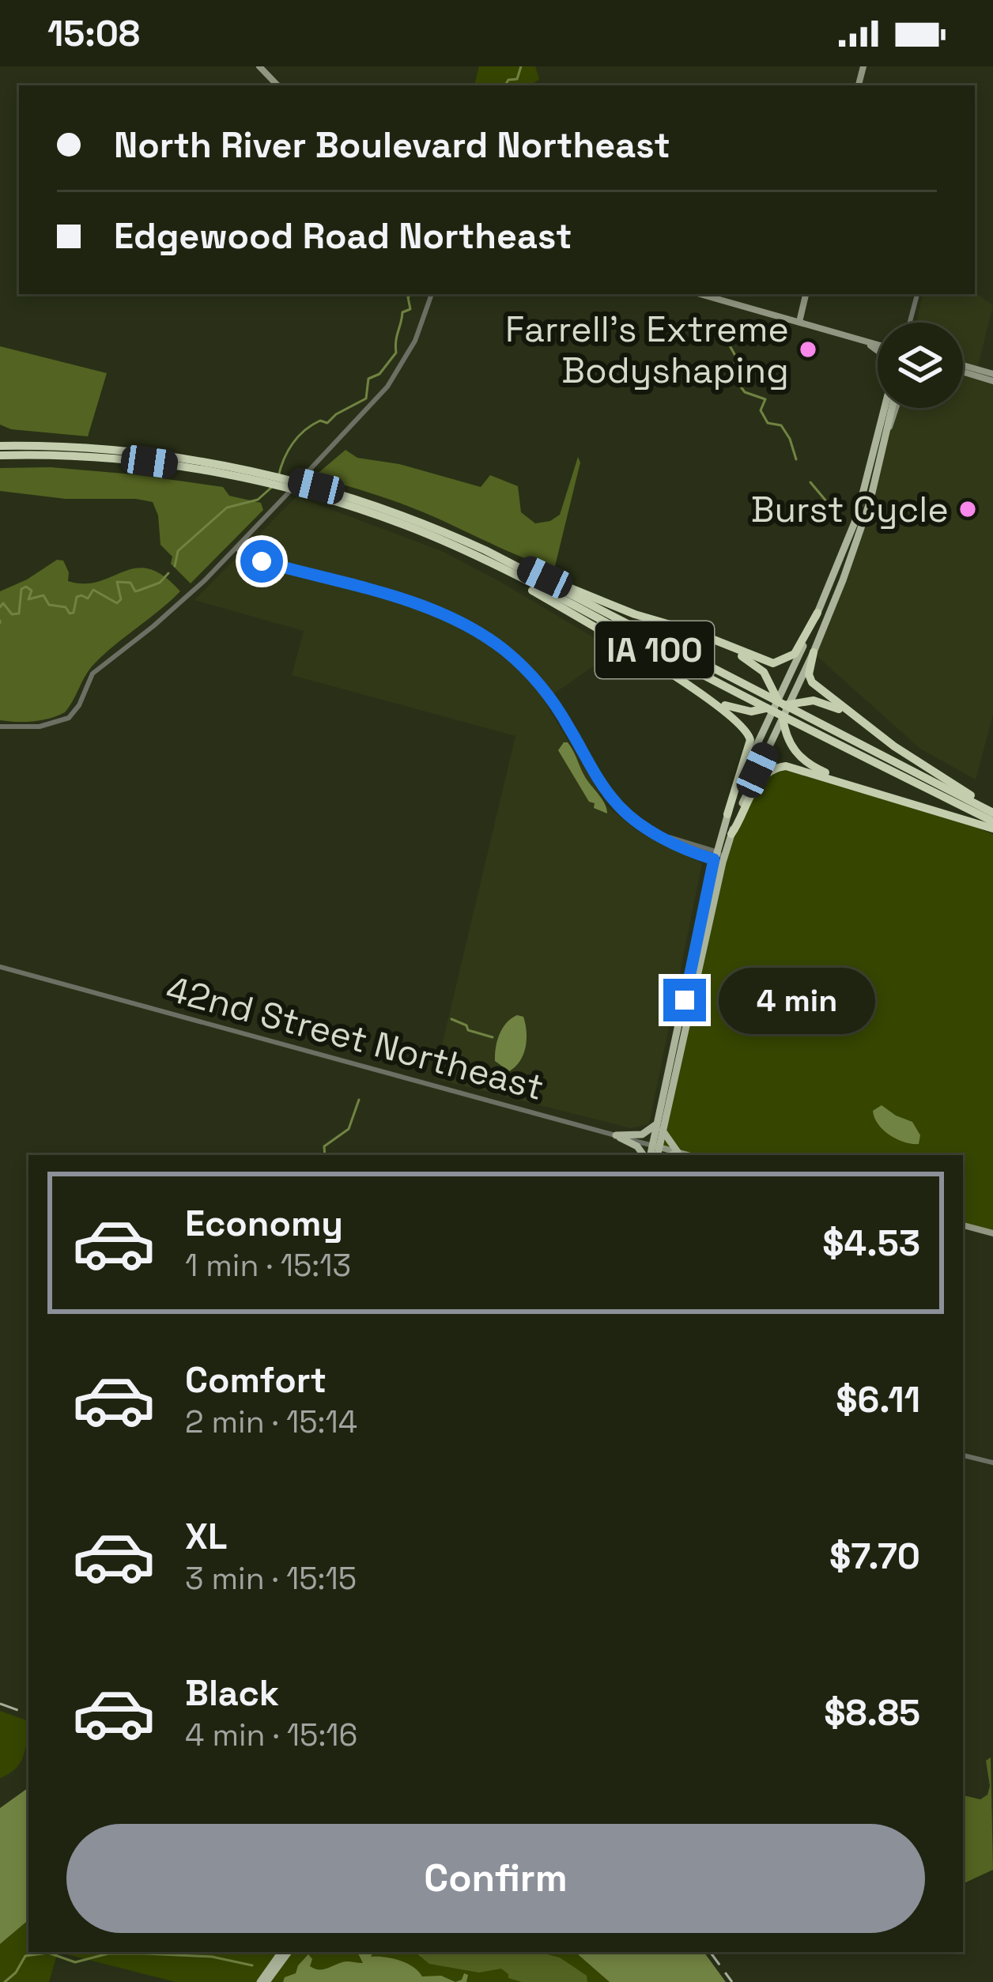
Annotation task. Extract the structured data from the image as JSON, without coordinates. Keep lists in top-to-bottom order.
{
  "streets": {
    "highway": ["IA 100"],
    "main road": ["42nd Street Northeast"]
  },
  "places": ["Farrell's Extreme Bodyshaping", "Burst Cycle"],
  "page": {
    "status": "15:08",
    "banner": ["North River Boulevard Northeast", "Edgewood Road Northeast"],
    "bubble": "4 min",
    "list": [
      {
        "name": "Economy",
        "note": "1 min · 15:13",
        "value": "$4.53"
      },
      {
        "name": "Comfort",
        "note": "2 min · 15:14",
        "value": "$6.11"
      },
      {
        "name": "XL",
        "note": "3 min · 15:15",
        "value": "$7.70"
      },
      {
        "name": "Black",
        "note": "4 min · 15:16",
        "value": "$8.85"
      }
    ],
    "buttons": "Confirm"
  }
}
